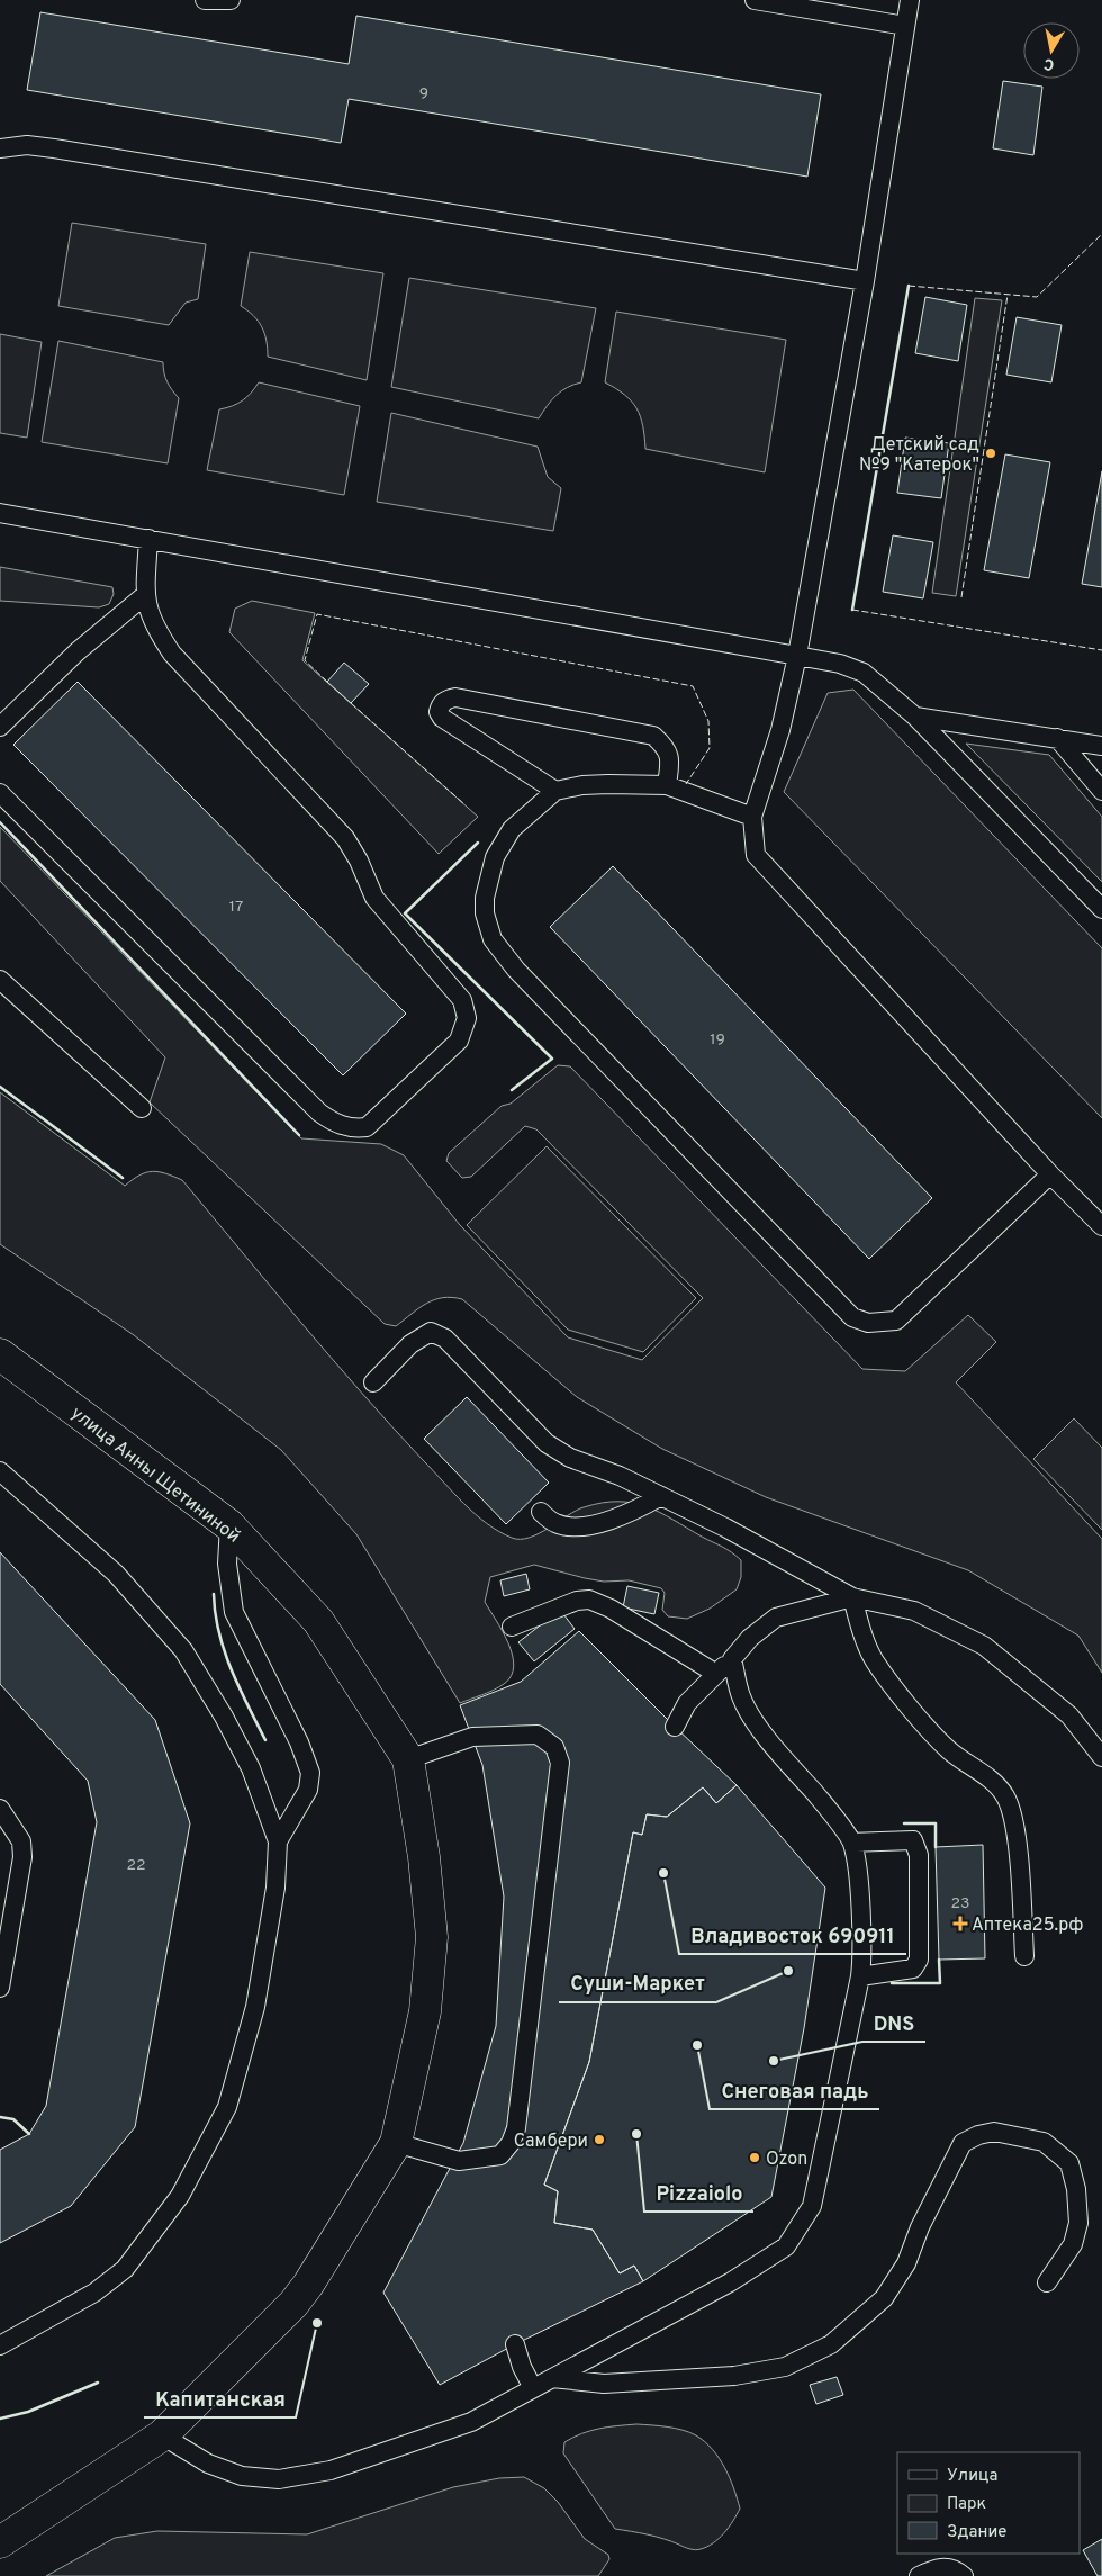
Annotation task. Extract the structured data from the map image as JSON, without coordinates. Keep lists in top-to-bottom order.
{
  "streets": {
    "main road": ["улица Анны Щетининой"]
  },
  "places": {
    "other": [
      "Детский сад №9 \"Катерок\"",
      "Владивосток 690911",
      "Суши-Маркет",
      "Снеговая падь",
      "DNS",
      "Pizzaiolo",
      "Самбери",
      "Ozon",
      "Капитанская"
    ],
    "health": ["Аптека25.рф"]
  },
  "house_numbers": [
    "9",
    "17",
    "19",
    "22",
    "23"
  ],
  "legend": ["Улица", "Парк", "Здание"],
  "north": "bottom"
}
